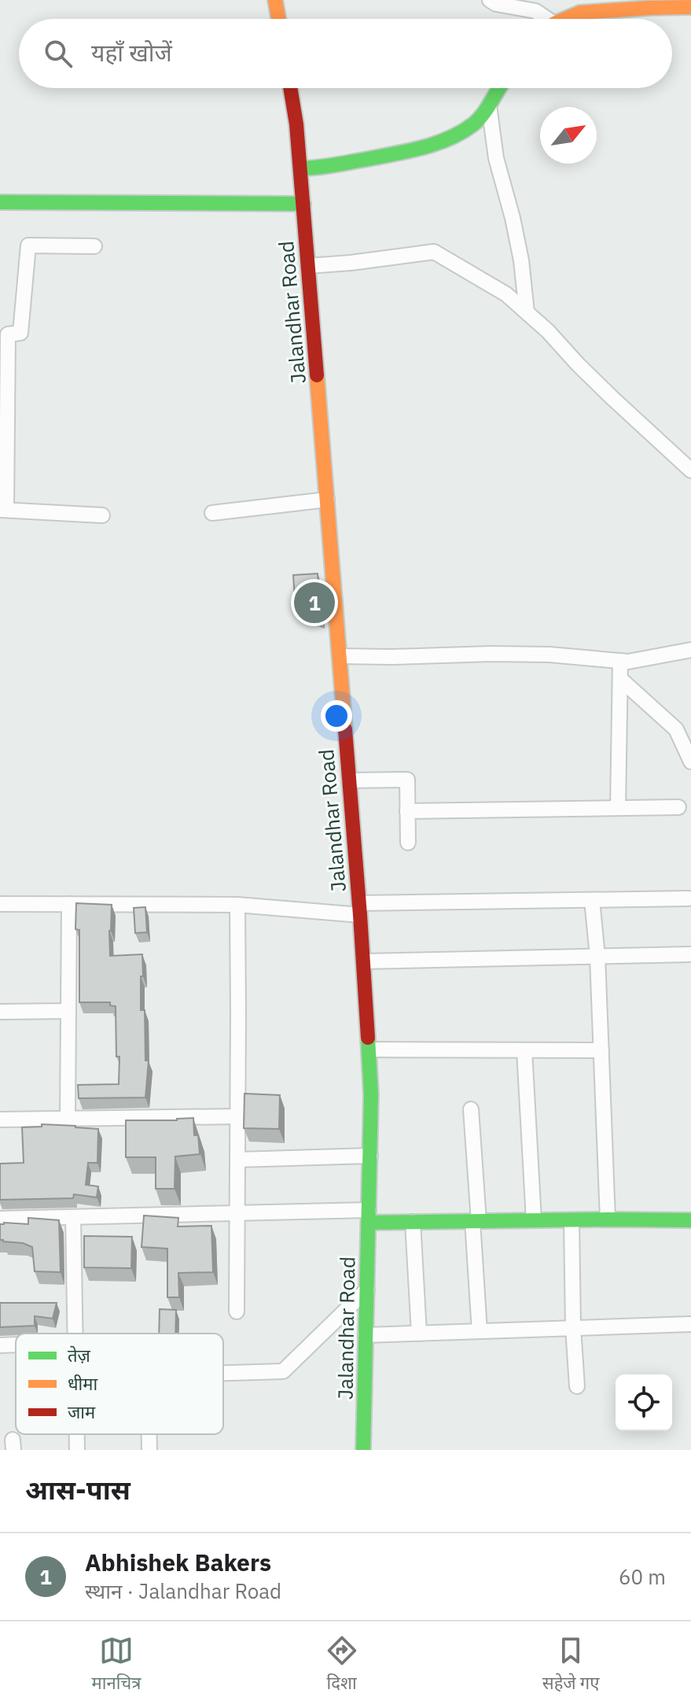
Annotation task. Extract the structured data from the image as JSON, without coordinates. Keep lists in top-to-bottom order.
{
  "streets": {
    "main road": ["Jalandhar Road"]
  },
  "legend": ["तेज़", "धीमा", "जाम"],
  "north": "top right",
  "page": {
    "search": "यहाँ खोजें",
    "pins": "1",
    "heading": "आस-पास",
    "list": [
      {
        "mark": "1",
        "name": "Abhishek Bakers",
        "note": "स्थान · Jalandhar Road",
        "value": "60 m"
      }
    ],
    "nav": ["मानचित्र", "दिशा", "सहेजे गए"]
  }
}
